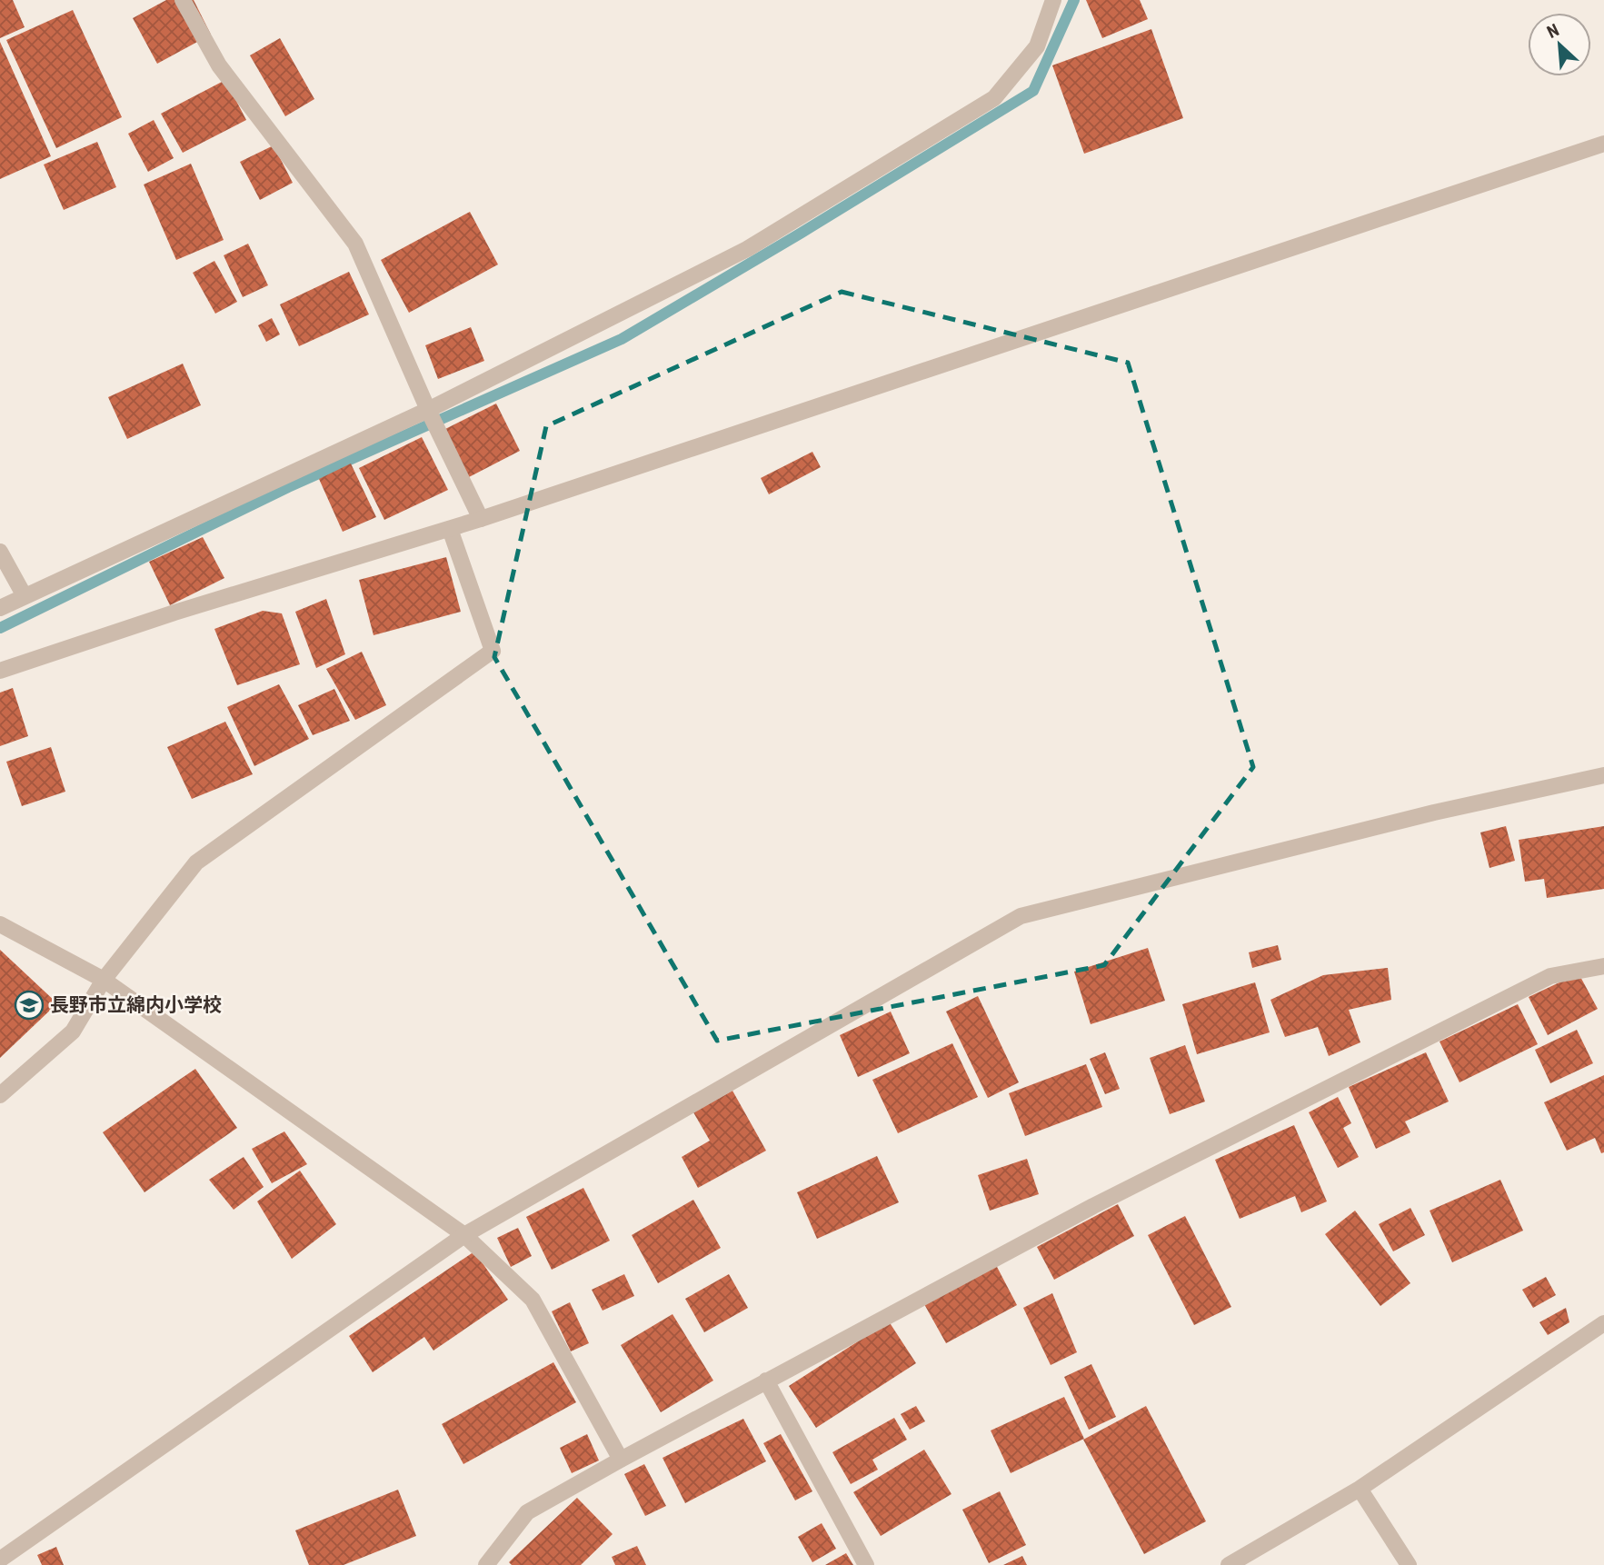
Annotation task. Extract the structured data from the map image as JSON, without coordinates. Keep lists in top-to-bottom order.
{
  "places": {
    "school or university": ["長野市立綿内小学校"]
  },
  "north": "top left"
}
